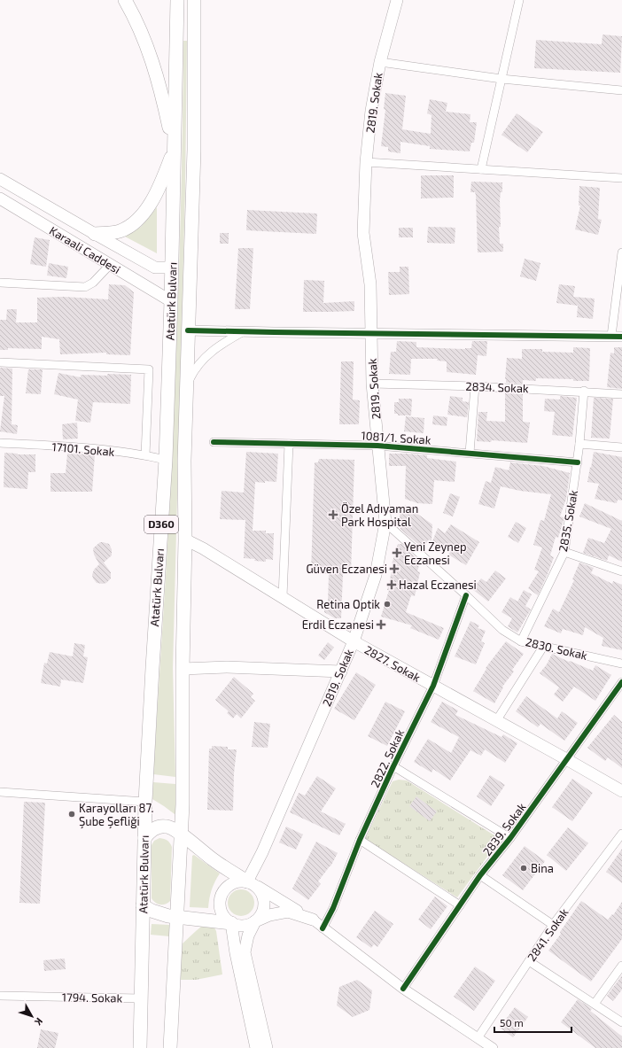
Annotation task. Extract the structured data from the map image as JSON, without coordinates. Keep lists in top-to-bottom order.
{
  "streets": {
    "highway": ["Atatürk Bulvarı", "D360"],
    "main road": ["2819. Sokak", "Karaali Caddesi", "2827. Sokak"],
    "street": [
      "2834. Sokak",
      "1081/1. Sokak",
      "17101. Sokak",
      "2835. Sokak",
      "2830. Sokak",
      "2822. Sokak",
      "2839. Sokak",
      "2841. Sokak",
      "1794. Sokak"
    ]
  },
  "crossings": [
    ["2819. Sokak", "2834. Sokak"],
    ["2819. Sokak", "1081/1. Sokak"],
    ["2819. Sokak", "2830. Sokak"],
    ["2819. Sokak", "2827. Sokak"],
    ["Karaali Caddesi", "Atatürk Bulvarı"],
    ["Atatürk Bulvarı", "17101. Sokak"],
    ["Atatürk Bulvarı", "2827. Sokak"],
    ["Atatürk Bulvarı", "1794. Sokak"],
    ["2834. Sokak", "2835. Sokak"],
    ["1081/1. Sokak", "2835. Sokak"],
    ["2835. Sokak", "2830. Sokak"],
    ["2830. Sokak", "2822. Sokak"],
    ["2827. Sokak", "2822. Sokak"],
    ["2827. Sokak", "2839. Sokak"]
  ],
  "places": {
    "health": [
      "Özel Adıyaman Park Hospital",
      "Yeni Zeynep Eczanesi",
      "Güven Eczanesi",
      "Hazal Eczanesi",
      "Erdil Eczanesi"
    ],
    "other": ["Retina Optik", "Karayolları 87. Şube Şefliği", "Bina"]
  },
  "scale_bar": "50 m",
  "north": "bottom right"
}
